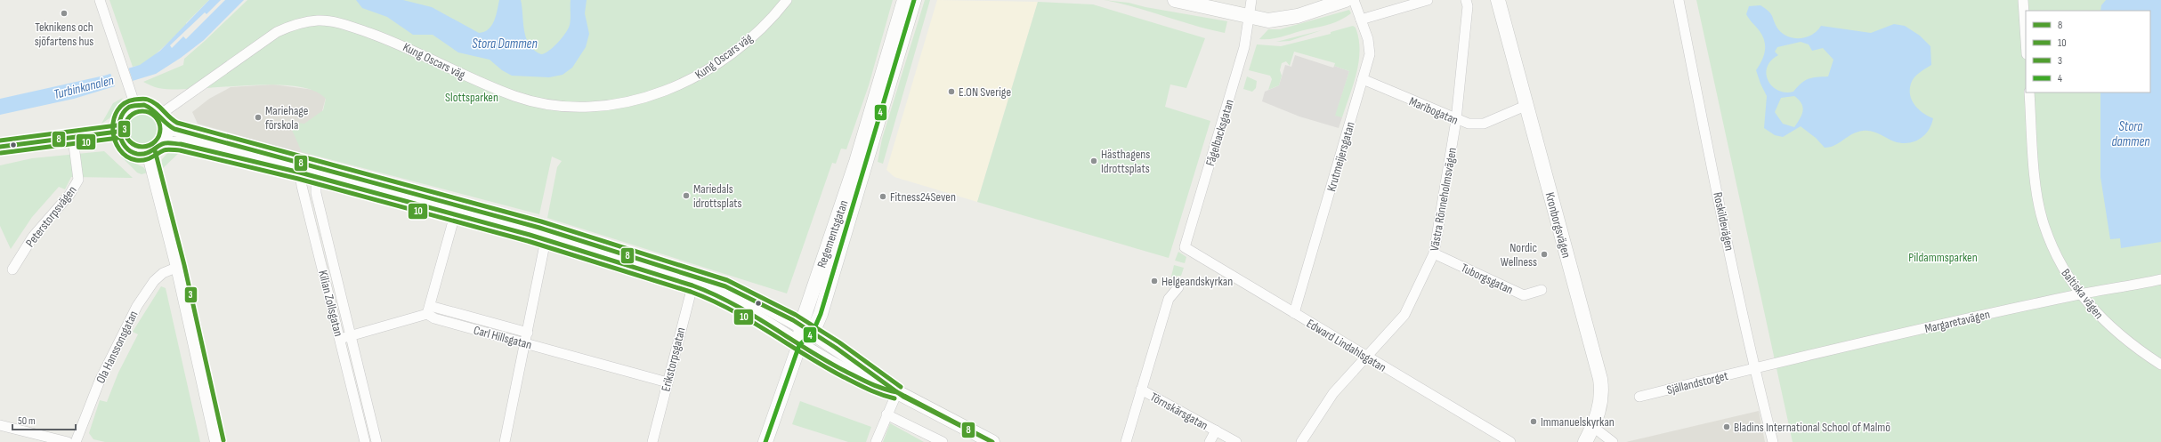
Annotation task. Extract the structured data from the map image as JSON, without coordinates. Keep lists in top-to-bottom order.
{
  "streets": {
    "main road": ["Kronborgsvägen", "Regementsgatan"],
    "street": [
      "Kung Oscars väg",
      "Maribogatan",
      "Fågelbacksgatan",
      "Krutmeijersgatan",
      "Västra Rönneholmsvägen",
      "Peterstorpsvägen",
      "Roskildevägen",
      "Tuborgsgatan",
      "Baltiska vägen",
      "Kilian Zollsgatan",
      "Margaretavägen",
      "Carl Hillsgatan",
      "Edward Lindahlsgatan",
      "Ola Hanssonsgatan",
      "Erikstorpsgatan",
      "Själlandstorget",
      "Törnskärsgatan"
    ]
  },
  "crossings": [
    ["Maribogatan", "Krutmeijersgatan"],
    ["Maribogatan", "Västra Rönneholmsvägen"],
    ["Maribogatan", "Kronborgsvägen"],
    ["Fågelbacksgatan", "Edward Lindahlsgatan"],
    ["Krutmeijersgatan", "Edward Lindahlsgatan"],
    ["Västra Rönneholmsvägen", "Tuborgsgatan"],
    ["Västra Rönneholmsvägen", "Edward Lindahlsgatan"],
    ["Roskildevägen", "Margaretavägen"],
    ["Roskildevägen", "Själlandstorget"],
    ["Baltiska vägen", "Margaretavägen"],
    ["Margaretavägen", "Själlandstorget"],
    ["Carl Hillsgatan", "Erikstorpsgatan"]
  ],
  "water": ["Stora Dammen", "Turbinkanalen", "Stora dammen"],
  "parks": ["Slottsparken", "Pildammsparken"],
  "places": [
    "Teknikens och sjöfartens hus",
    "E.ON Sverige",
    "Mariehage förskola",
    "Hästhagens Idrottsplats",
    "Mariedals idrottsplats",
    "Fitness24Seven",
    "Nordic Wellness",
    "Helgeandskyrkan",
    "Immanuelskyrkan",
    "Bladins International School of Malmö"
  ],
  "lines": [
    "transit line 4",
    "transit line 10",
    "transit line 8",
    "transit line 3"
  ],
  "legend": [
    "8",
    "10",
    "3",
    "4"
  ],
  "scale_bar": "50 m"
}
